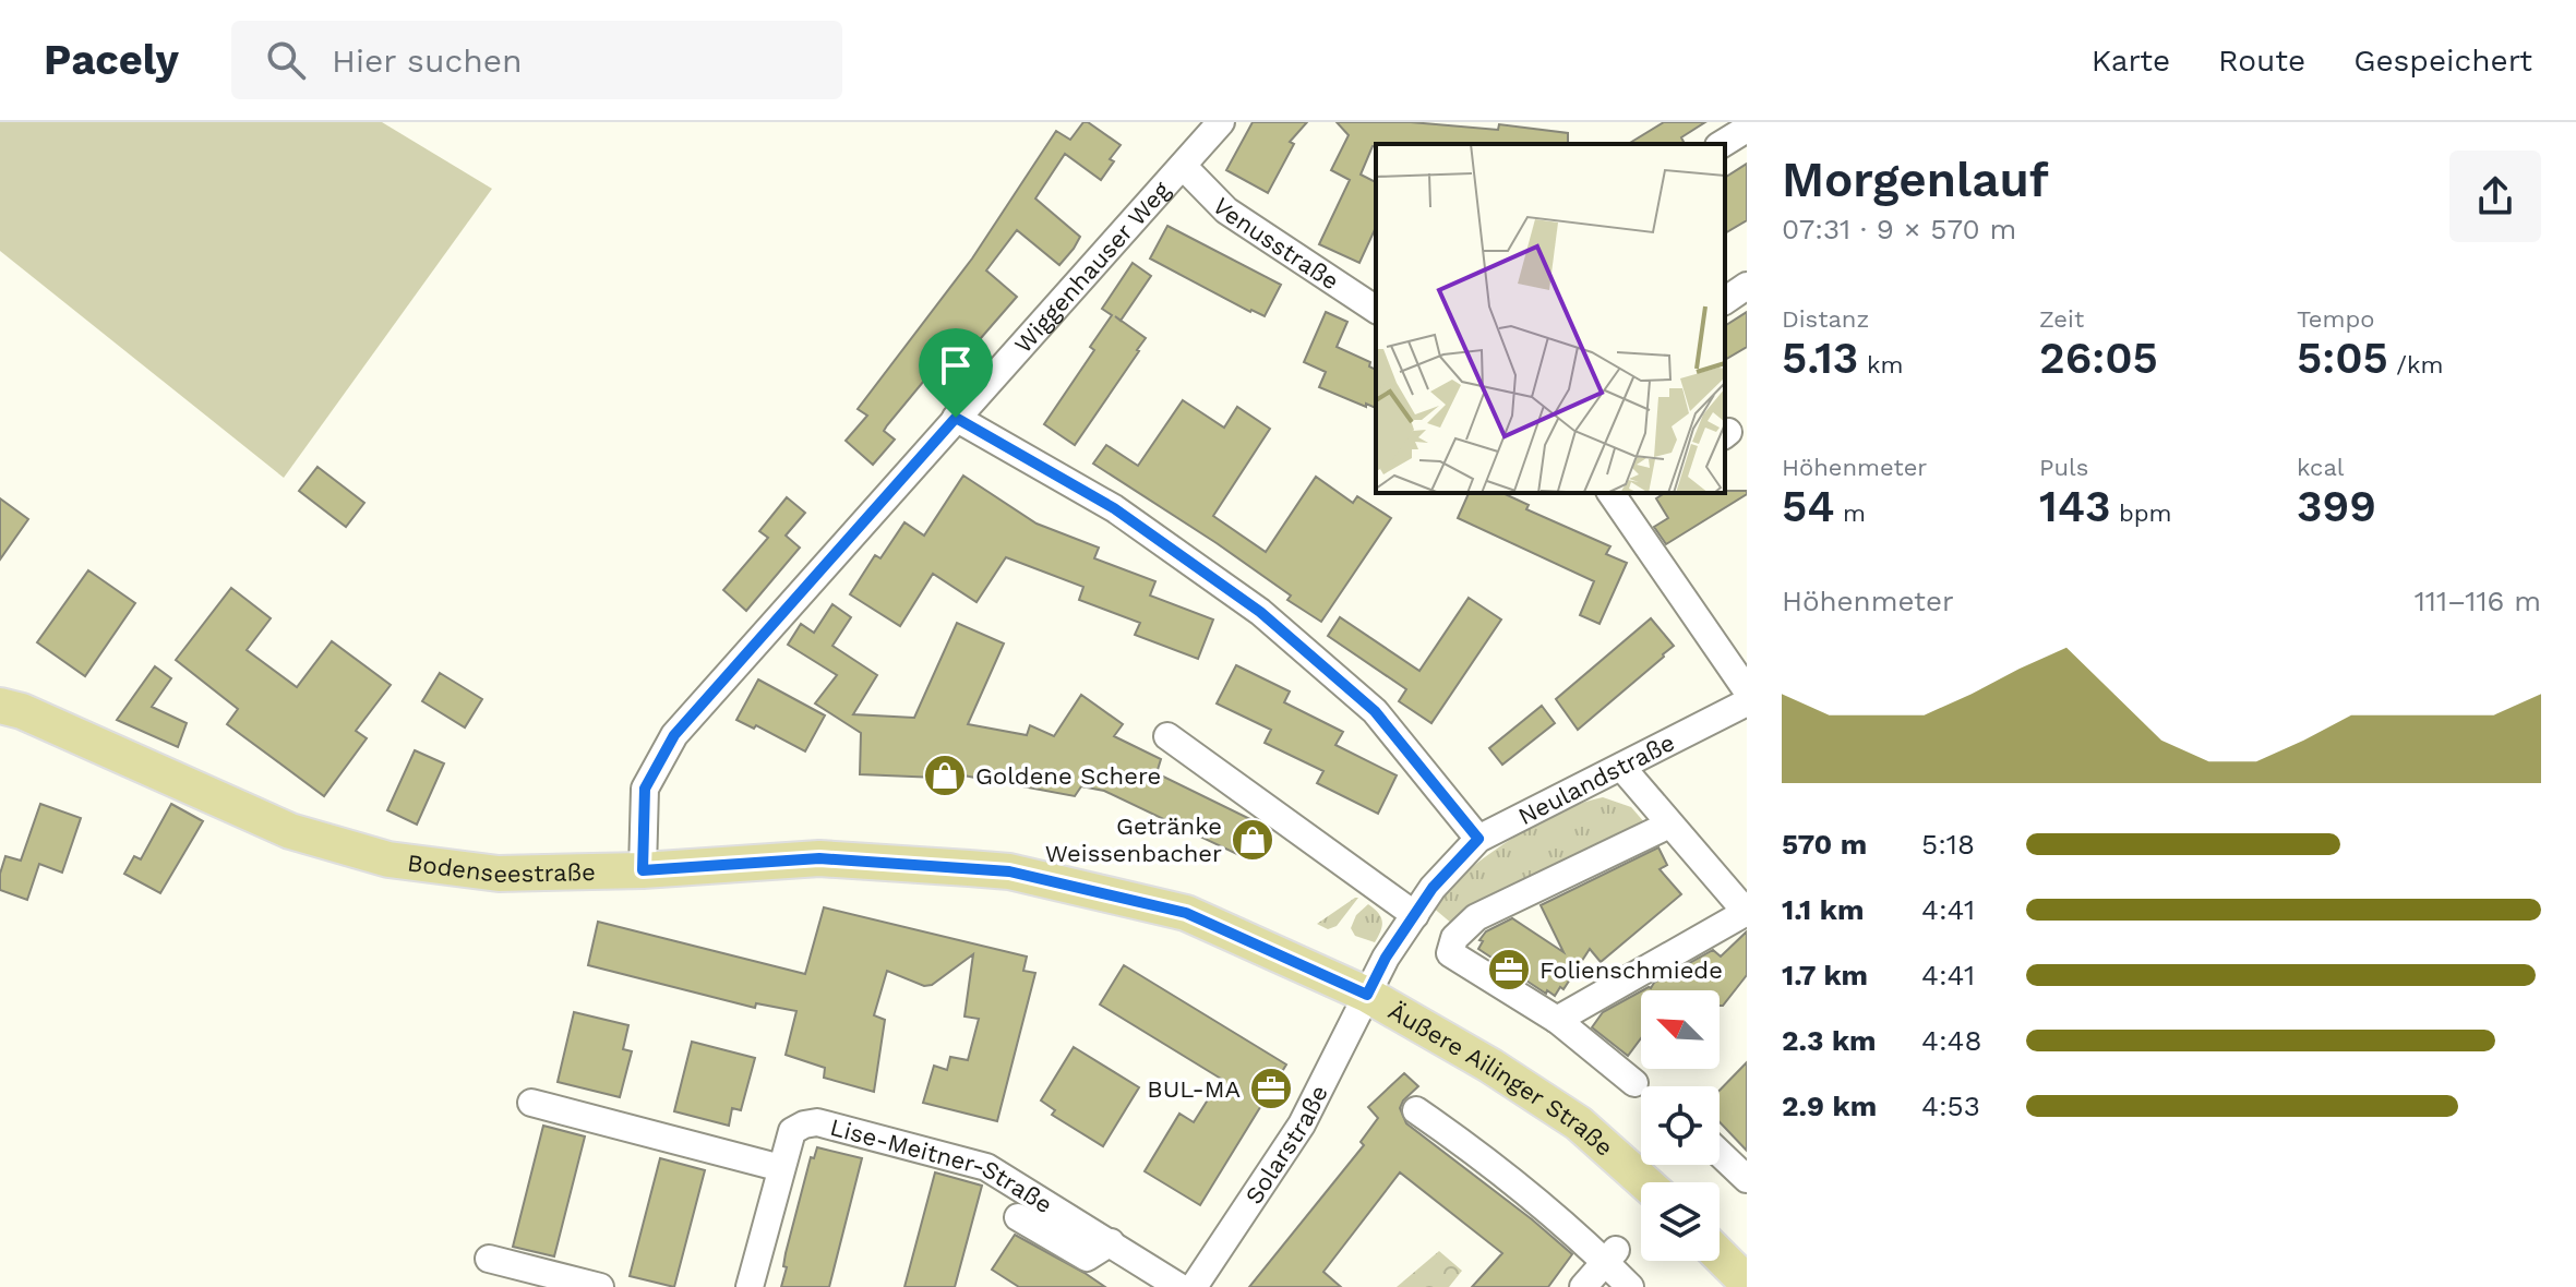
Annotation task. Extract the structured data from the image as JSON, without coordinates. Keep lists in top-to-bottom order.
{
  "streets": {
    "main road": ["Bodenseestraße", "Äußere Ailinger Straße"],
    "street": [
      "Venusstraße",
      "Wiggenhauser Weg",
      "Neulandstraße",
      "Solarstraße",
      "Lise-Meitner-Straße"
    ]
  },
  "crossings": [
    ["Venusstraße", "Wiggenhauser Weg"],
    ["Wiggenhauser Weg", "Bodenseestraße"],
    ["Neulandstraße", "Äußere Ailinger Straße"],
    ["Neulandstraße", "Solarstraße"],
    ["Bodenseestraße", "Äußere Ailinger Straße"],
    ["Äußere Ailinger Straße", "Solarstraße"]
  ],
  "places": {
    "shop": ["Goldene Schere", "Getränke Weissenbacher"],
    "office": ["Folienschmiede", "BUL-MA"]
  },
  "north": "top left",
  "page": {
    "header": "Pacely",
    "search": "Hier suchen",
    "nav": ["Karte", "Route", "Gespeichert"],
    "heading": ["Morgenlauf", "07:31 · 9 × 570 m"],
    "stats": [
      ["Distanz", "5.13 km"],
      ["Zeit", "26:05"],
      ["Tempo", "5:05 /km"],
      ["Höhenmeter", "54 m"],
      ["Puls", "143 bpm"],
      ["kcal", "399"]
    ],
    "chart": ["Höhenmeter", "111–116 m"],
    "list": [
      {
        "name": "570 m",
        "note": "5:18"
      },
      {
        "name": "1.1 km",
        "note": "4:41"
      },
      {
        "name": "1.7 km",
        "note": "4:41"
      },
      {
        "name": "2.3 km",
        "note": "4:48"
      },
      {
        "name": "2.9 km",
        "note": "4:53"
      }
    ]
  }
}
